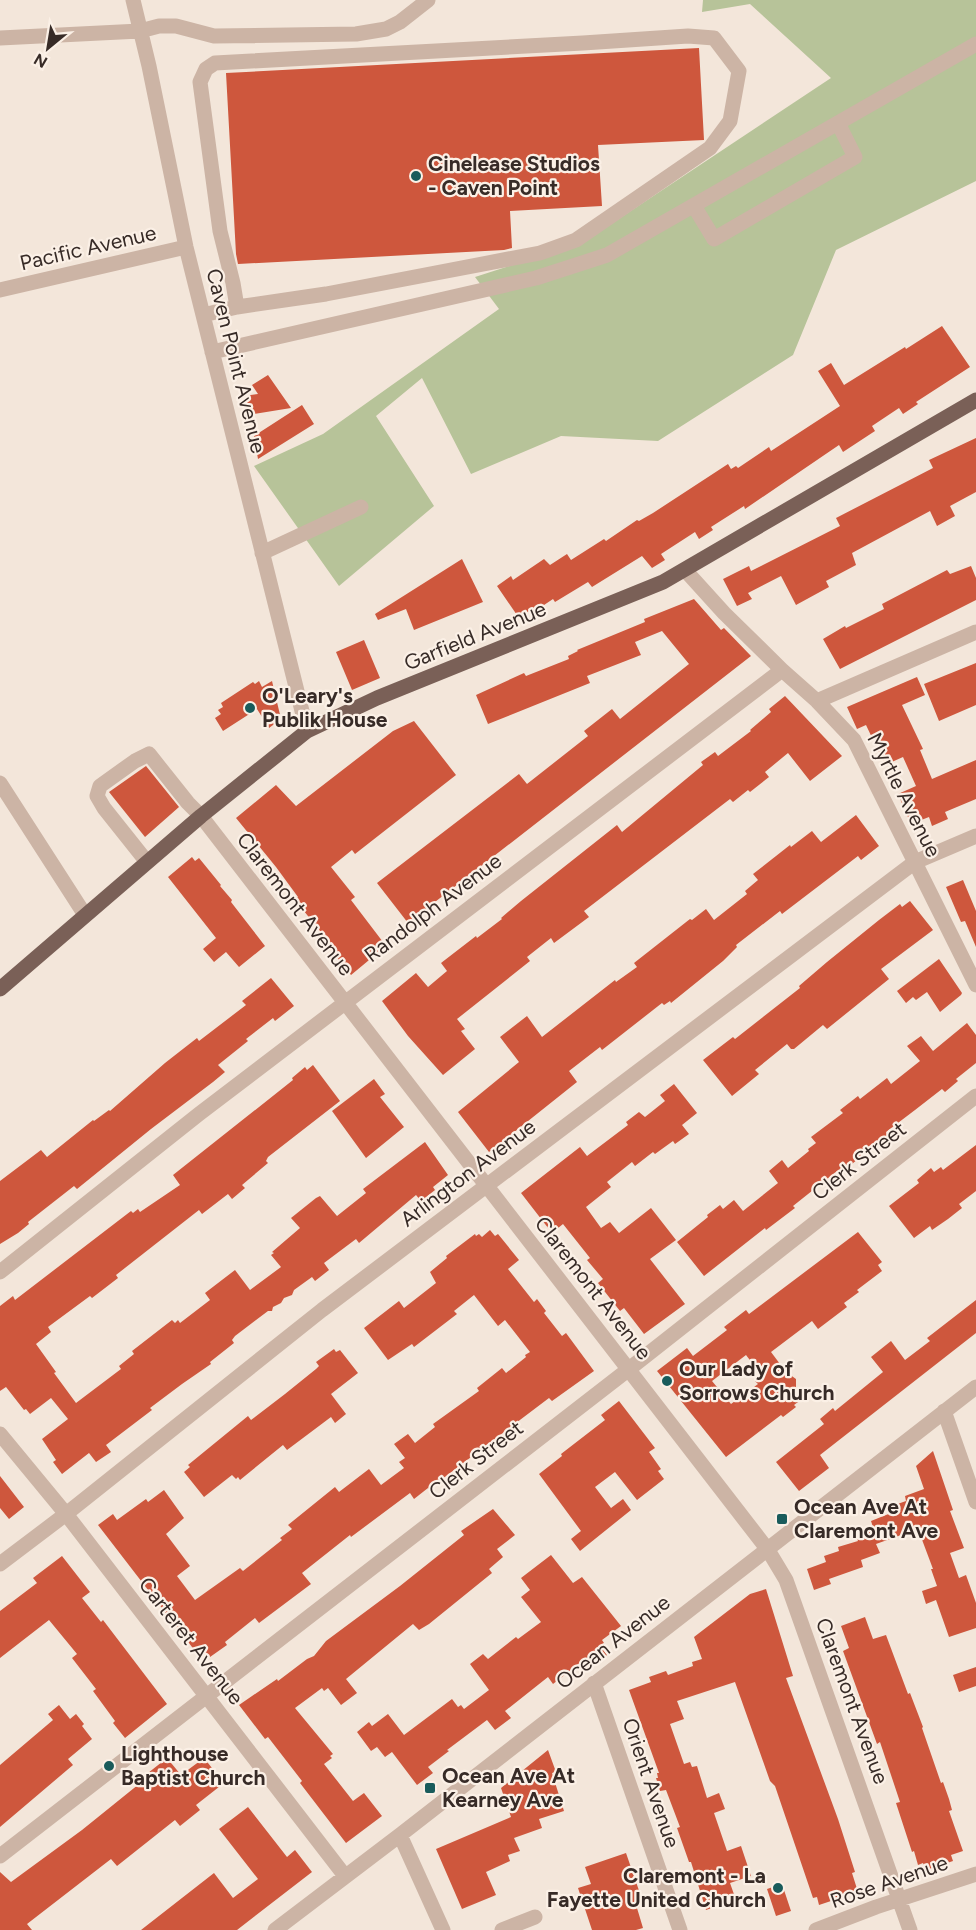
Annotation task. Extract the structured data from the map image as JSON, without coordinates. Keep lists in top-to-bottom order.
{
  "streets": {
    "main road": ["Garfield Avenue"],
    "street": [
      "Pacific Avenue",
      "Caven Point Avenue",
      "Myrtle Avenue",
      "Claremont Avenue",
      "Randolph Avenue",
      "Clerk Street",
      "Arlington Avenue",
      "Carteret Avenue",
      "Ocean Avenue",
      "Orient Avenue",
      "Rose Avenue"
    ]
  },
  "crossings": [
    ["Pacific Avenue", "Caven Point Avenue"],
    ["Caven Point Avenue", "Garfield Avenue"],
    ["Garfield Avenue", "Myrtle Avenue"],
    ["Garfield Avenue", "Claremont Avenue"],
    ["Myrtle Avenue", "Randolph Avenue"],
    ["Myrtle Avenue", "Arlington Avenue"],
    ["Claremont Avenue", "Randolph Avenue"],
    ["Claremont Avenue", "Clerk Street"],
    ["Claremont Avenue", "Arlington Avenue"],
    ["Claremont Avenue", "Ocean Avenue"],
    ["Claremont Avenue", "Rose Avenue"],
    ["Clerk Street", "Carteret Avenue"],
    ["Arlington Avenue", "Carteret Avenue"],
    ["Carteret Avenue", "Ocean Avenue"],
    ["Ocean Avenue", "Orient Avenue"]
  ],
  "places": {
    "other": [
      "Cinelease Studios - Caven Point",
      "O'Leary's Publik House",
      "Our Lady of Sorrows Church",
      "Lighthouse Baptist Church",
      "Claremont - La Fayette United Church"
    ],
    "transit": ["Ocean Ave At Claremont Ave", "Ocean Ave At Kearney Ave"]
  },
  "north": "bottom left"
}
